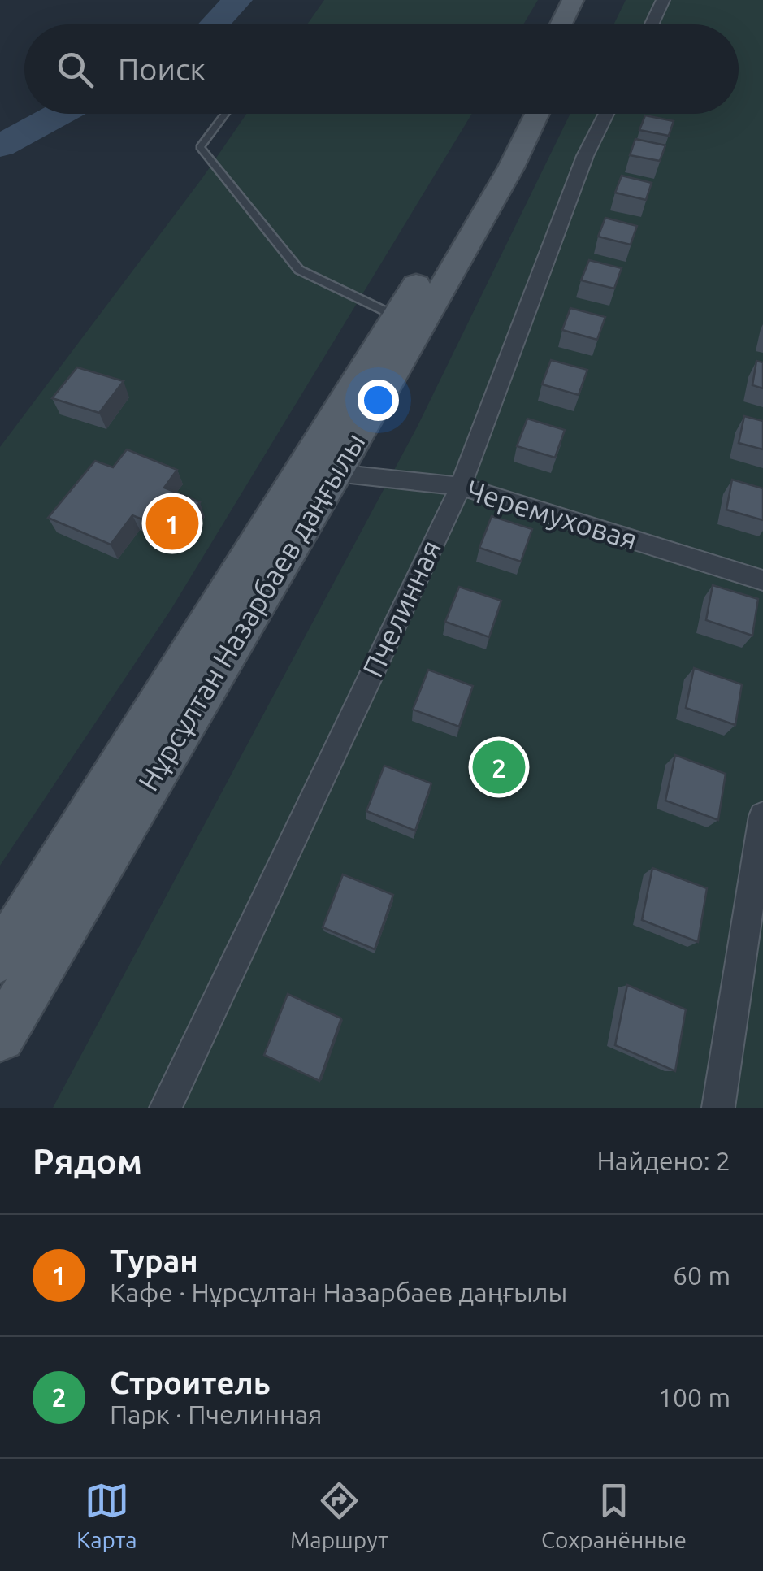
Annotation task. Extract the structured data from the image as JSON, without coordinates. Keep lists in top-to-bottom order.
{
  "streets": {
    "main road": ["Нұрсұлтан Назарбаев даңғылы"],
    "street": ["Черемуховая", "Пчелинная"]
  },
  "crossings": [
    ["Черемуховая", "Пчелинная"],
    ["Черемуховая", "Нұрсұлтан Назарбаев даңғылы"]
  ],
  "page": {
    "search": "Поиск",
    "pins": ["1", "2"],
    "heading": ["Рядом", "Найдено: 2"],
    "list": [
      {
        "mark": "1",
        "name": "Туран",
        "note": "Кафе · Нұрсұлтан Назарбаев даңғылы",
        "value": "60 m"
      },
      {
        "mark": "2",
        "name": "Строитель",
        "note": "Парк · Пчелинная",
        "value": "100 m"
      }
    ],
    "nav": ["Карта", "Маршрут", "Сохранённые"]
  }
}
